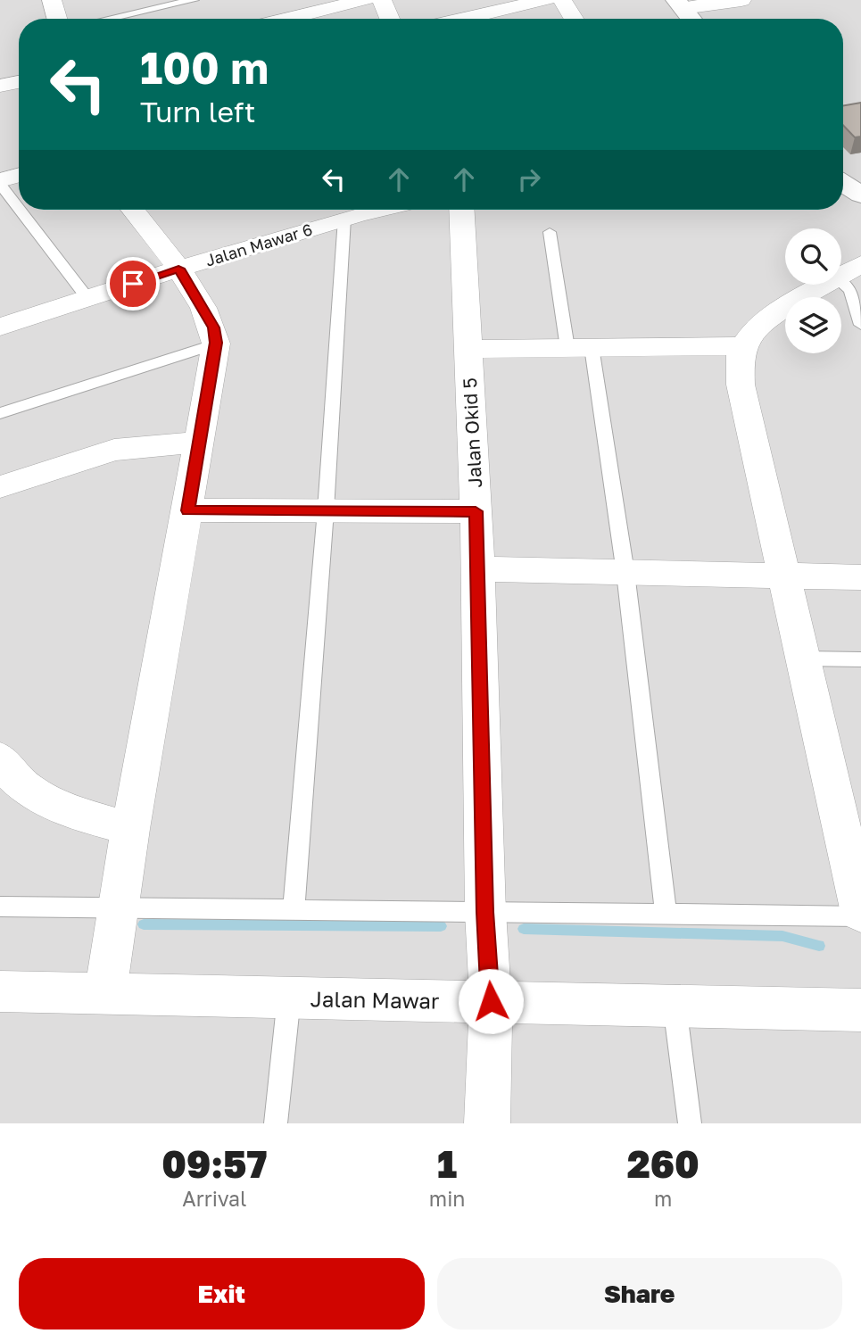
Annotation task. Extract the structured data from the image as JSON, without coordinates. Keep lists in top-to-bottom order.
{
  "streets": {
    "street": ["Jalan Mawar 6", "Jalan Okid 5", "Jalan Mawar"]
  },
  "crossings": [
    ["Jalan Okid 5", "Jalan Mawar"]
  ],
  "page": {
    "turn": ["100 m", "Turn left"],
    "eta": [
      "09:57",
      "Arrival",
      "1",
      "min",
      "260",
      "m"
    ],
    "buttons": ["Exit", "Share"]
  }
}
